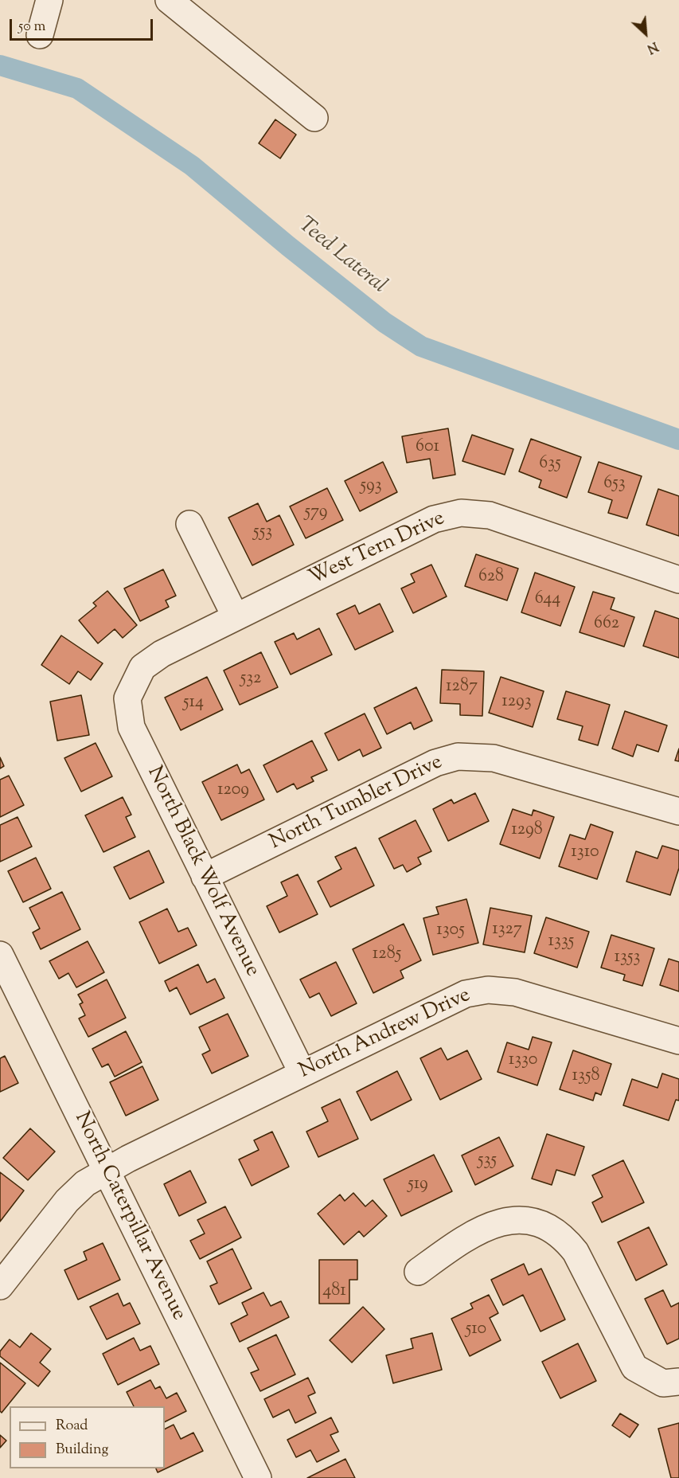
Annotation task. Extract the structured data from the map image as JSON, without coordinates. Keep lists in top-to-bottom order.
{
  "streets": {
    "street": [
      "West Tern Drive",
      "North Tumbler Drive",
      "North Black Wolf Avenue",
      "North Andrew Drive",
      "North Caterpillar Avenue"
    ]
  },
  "crossings": [
    ["West Tern Drive", "North Black Wolf Avenue"],
    ["North Tumbler Drive", "North Black Wolf Avenue"],
    ["North Black Wolf Avenue", "North Andrew Drive"],
    ["North Andrew Drive", "North Caterpillar Avenue"]
  ],
  "water": ["Teed Lateral"],
  "house_numbers": [
    "601",
    "635",
    "653",
    "593",
    "579",
    "553",
    "628",
    "644",
    "662",
    "532",
    "1287",
    "1293",
    "514",
    "1209",
    "1298",
    "1310",
    "1327",
    "1305",
    "1335",
    "1285",
    "1353",
    "1330",
    "1358",
    "535",
    "519",
    "481",
    "510"
  ],
  "legend": ["Road", "Building"],
  "scale_bar": "50 m",
  "north": "bottom right"
}
